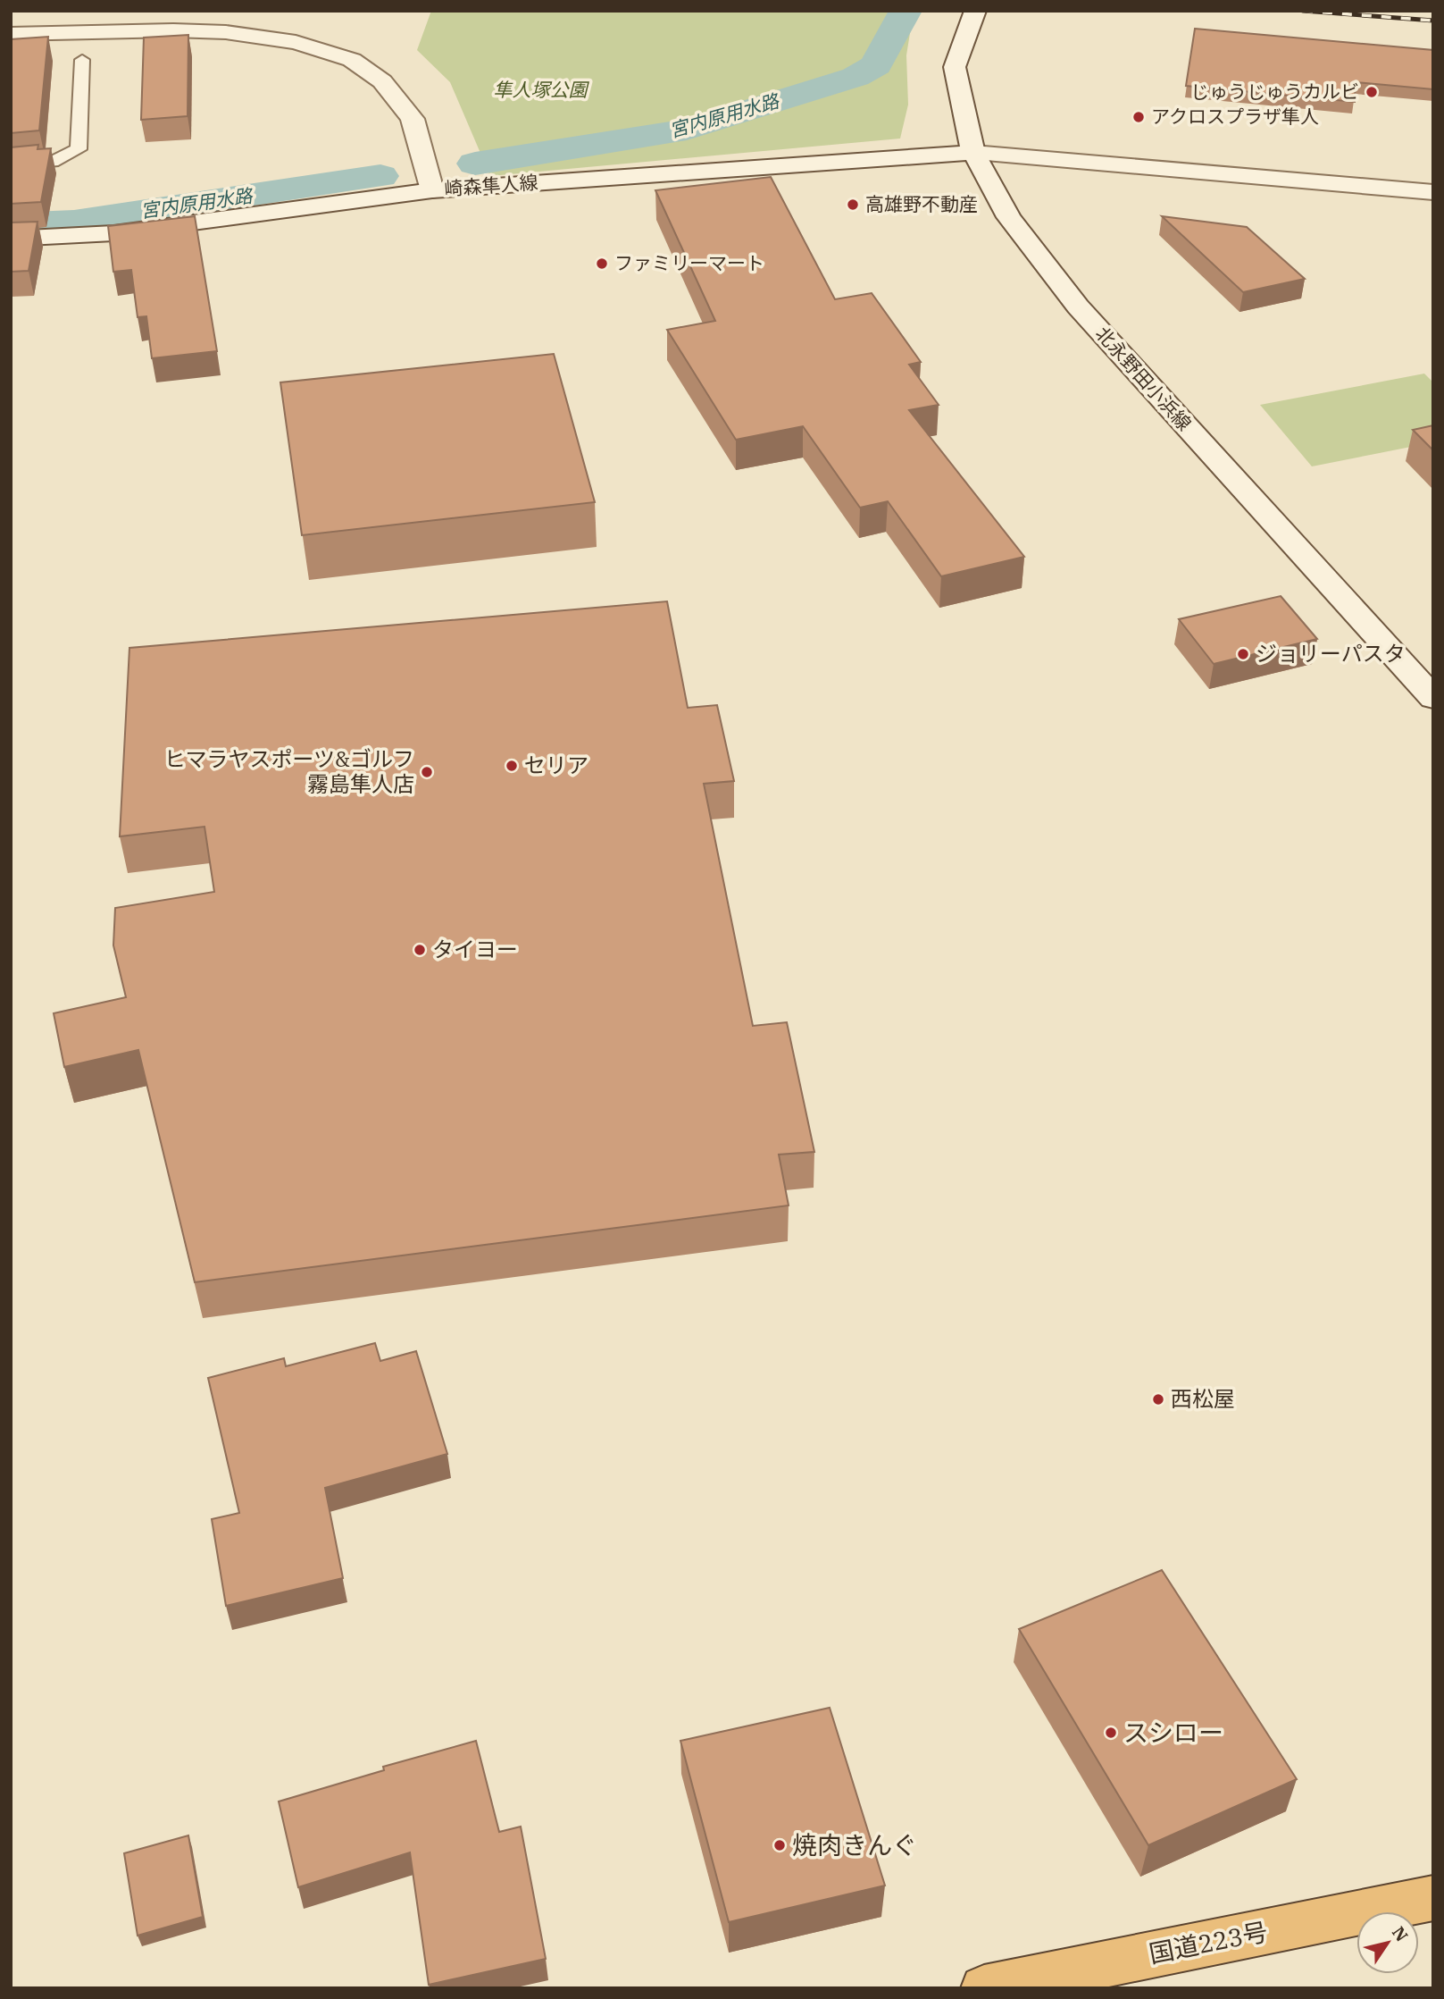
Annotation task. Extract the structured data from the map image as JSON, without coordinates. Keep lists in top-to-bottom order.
{
  "streets": {
    "highway": ["国道223号"],
    "main road": ["崎森隼人線", "北永野田小浜線"]
  },
  "crossings": [
    ["崎森隼人線", "北永野田小浜線"]
  ],
  "water": ["宮内原用水路"],
  "parks": ["隼人塚公園"],
  "places": [
    "じゅうじゅうカルビ",
    "アクロスプラザ隼人",
    "高雄野不動産",
    "ファミリーマート",
    "ジョリーパスタ",
    "セリア",
    "ヒマラヤスポーツ&ゴルフ 霧島隼人店",
    "タイヨー",
    "西松屋",
    "スシロー",
    "焼肉きんぐ"
  ],
  "north": "top right"
}
